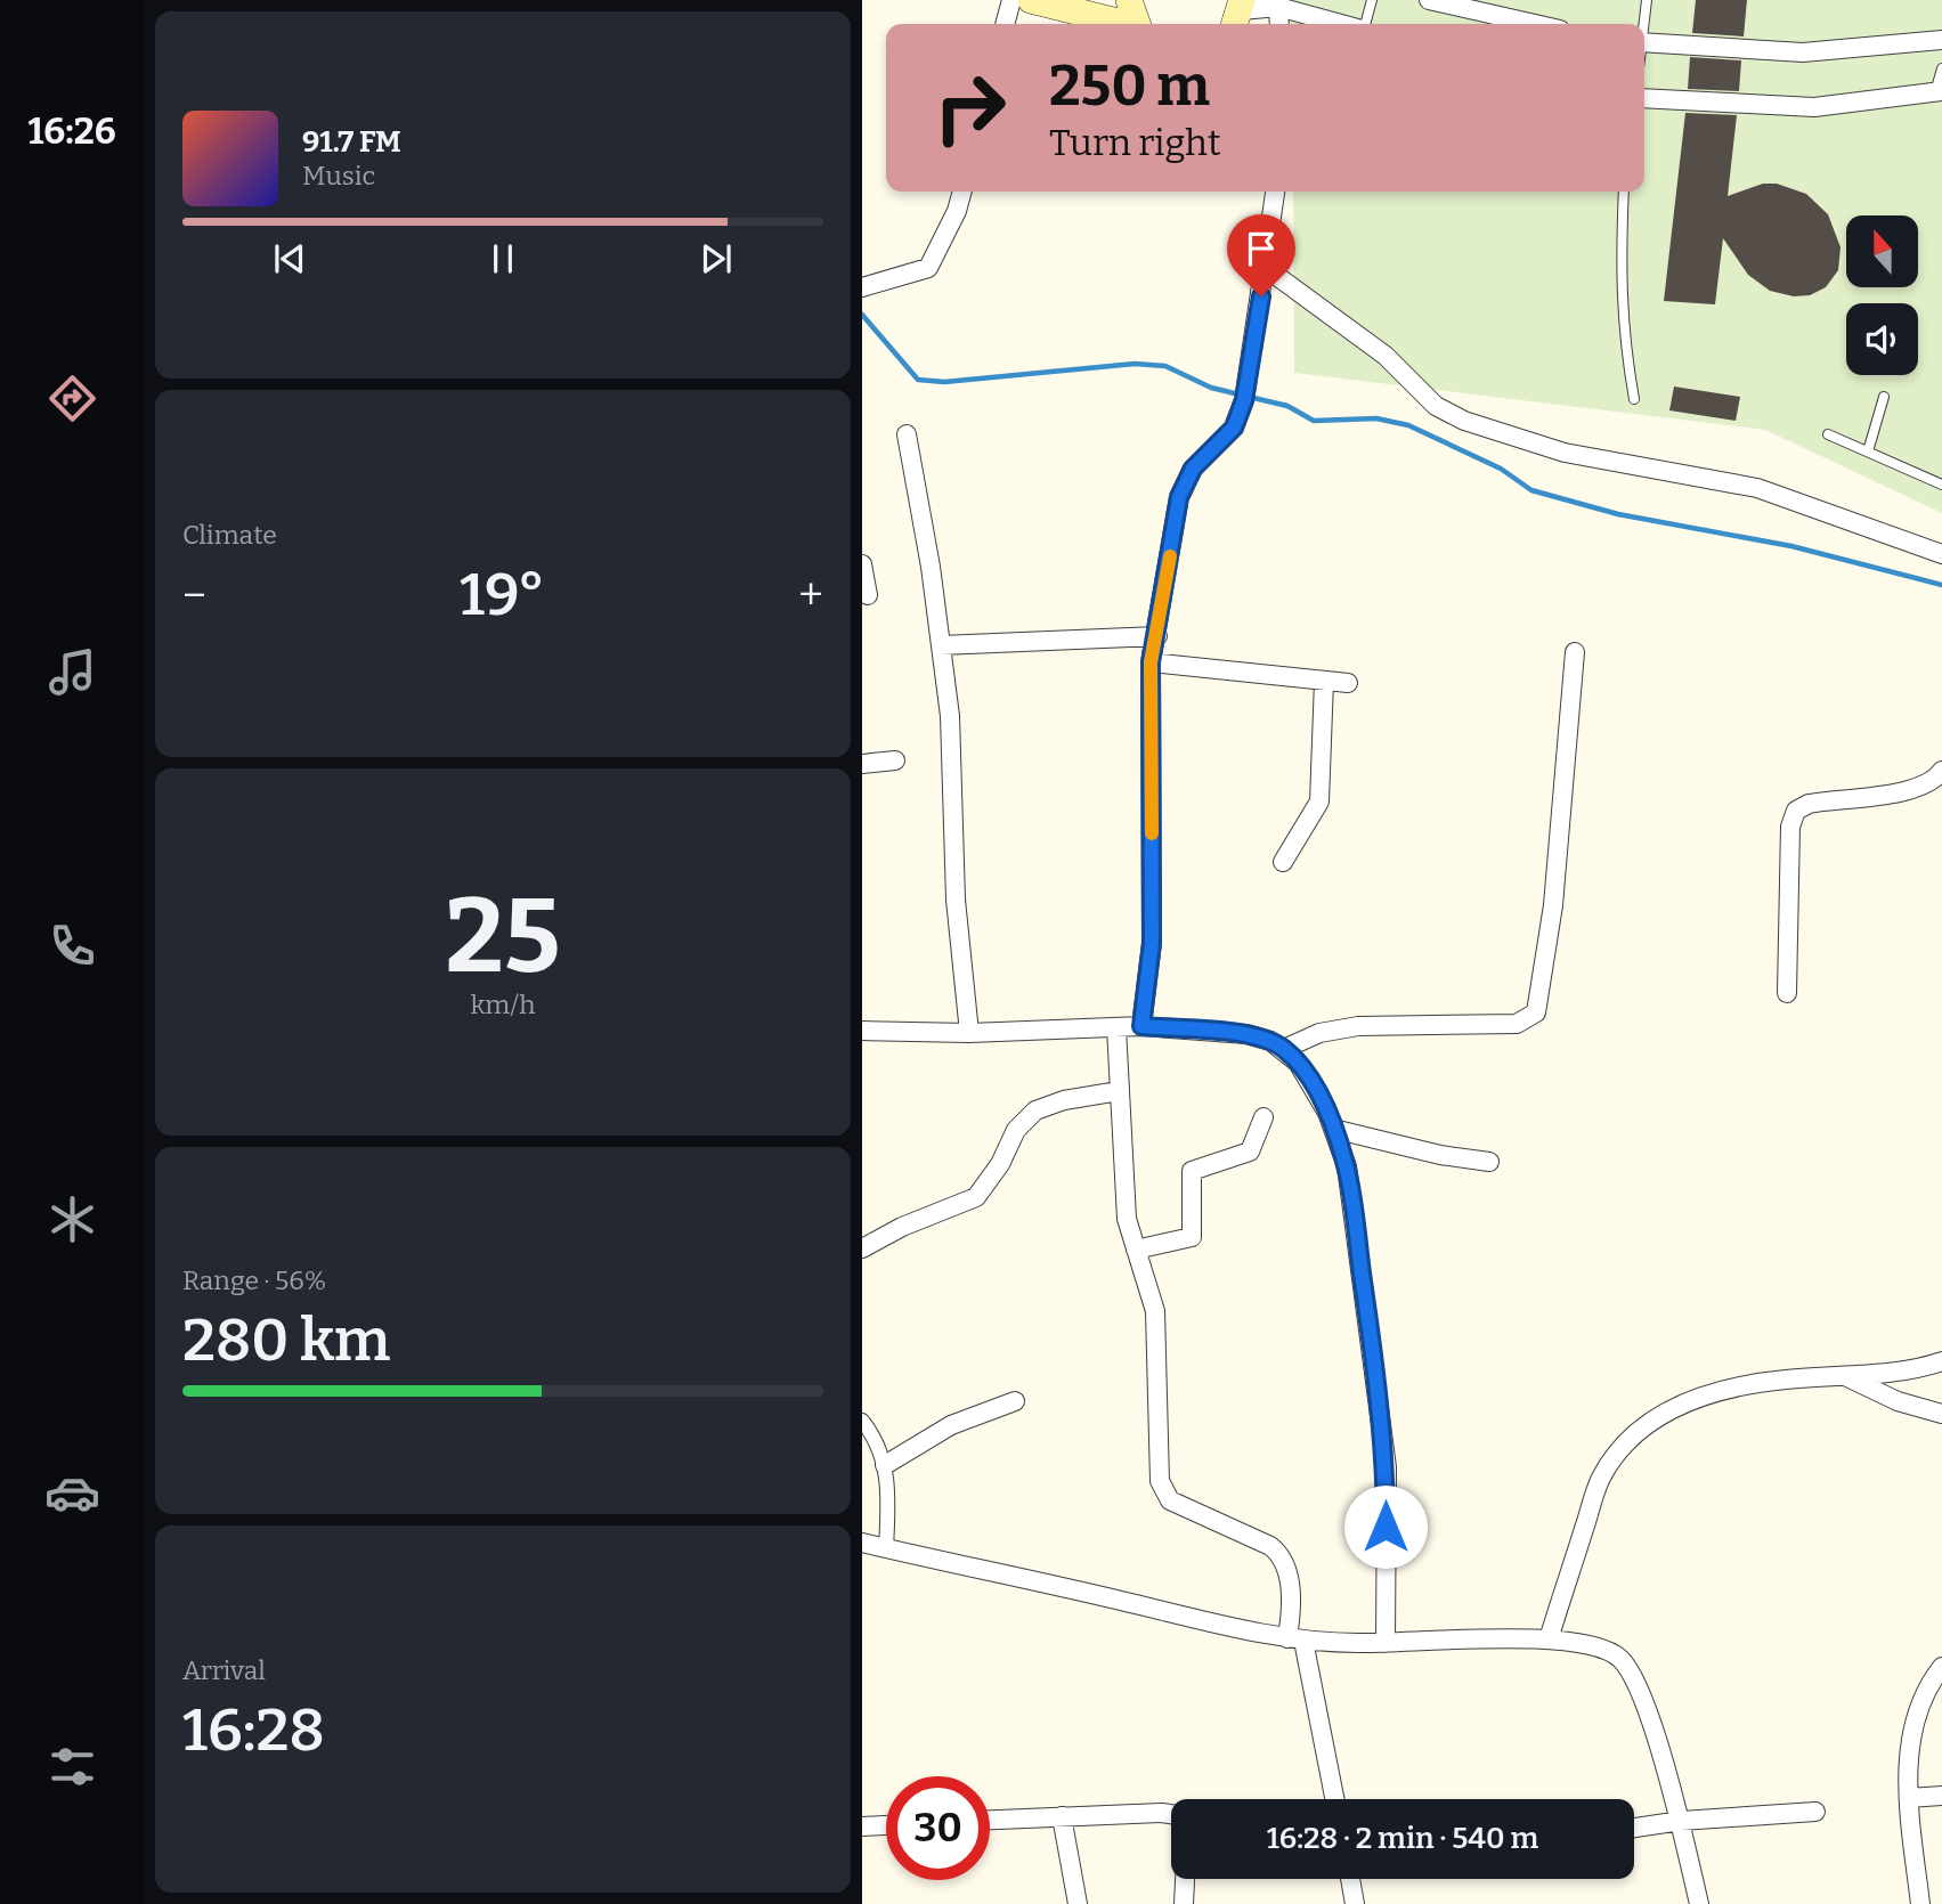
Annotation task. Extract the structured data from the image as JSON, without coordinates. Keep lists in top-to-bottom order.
{
  "north": "top",
  "page": {
    "tabs": "16:26",
    "turn": ["250 m", "Turn right"],
    "song": ["91.7 FM", "Music"],
    "tile": [
      "Climate",
      ["25", "km/h"],
      ["Range · 56%", "280 km"],
      ["Arrival", "16:28"]
    ],
    "heat": ["−", "19°", "+"],
    "limit": "30",
    "trip": "16:28 · 2 min · 540 m"
  }
}
